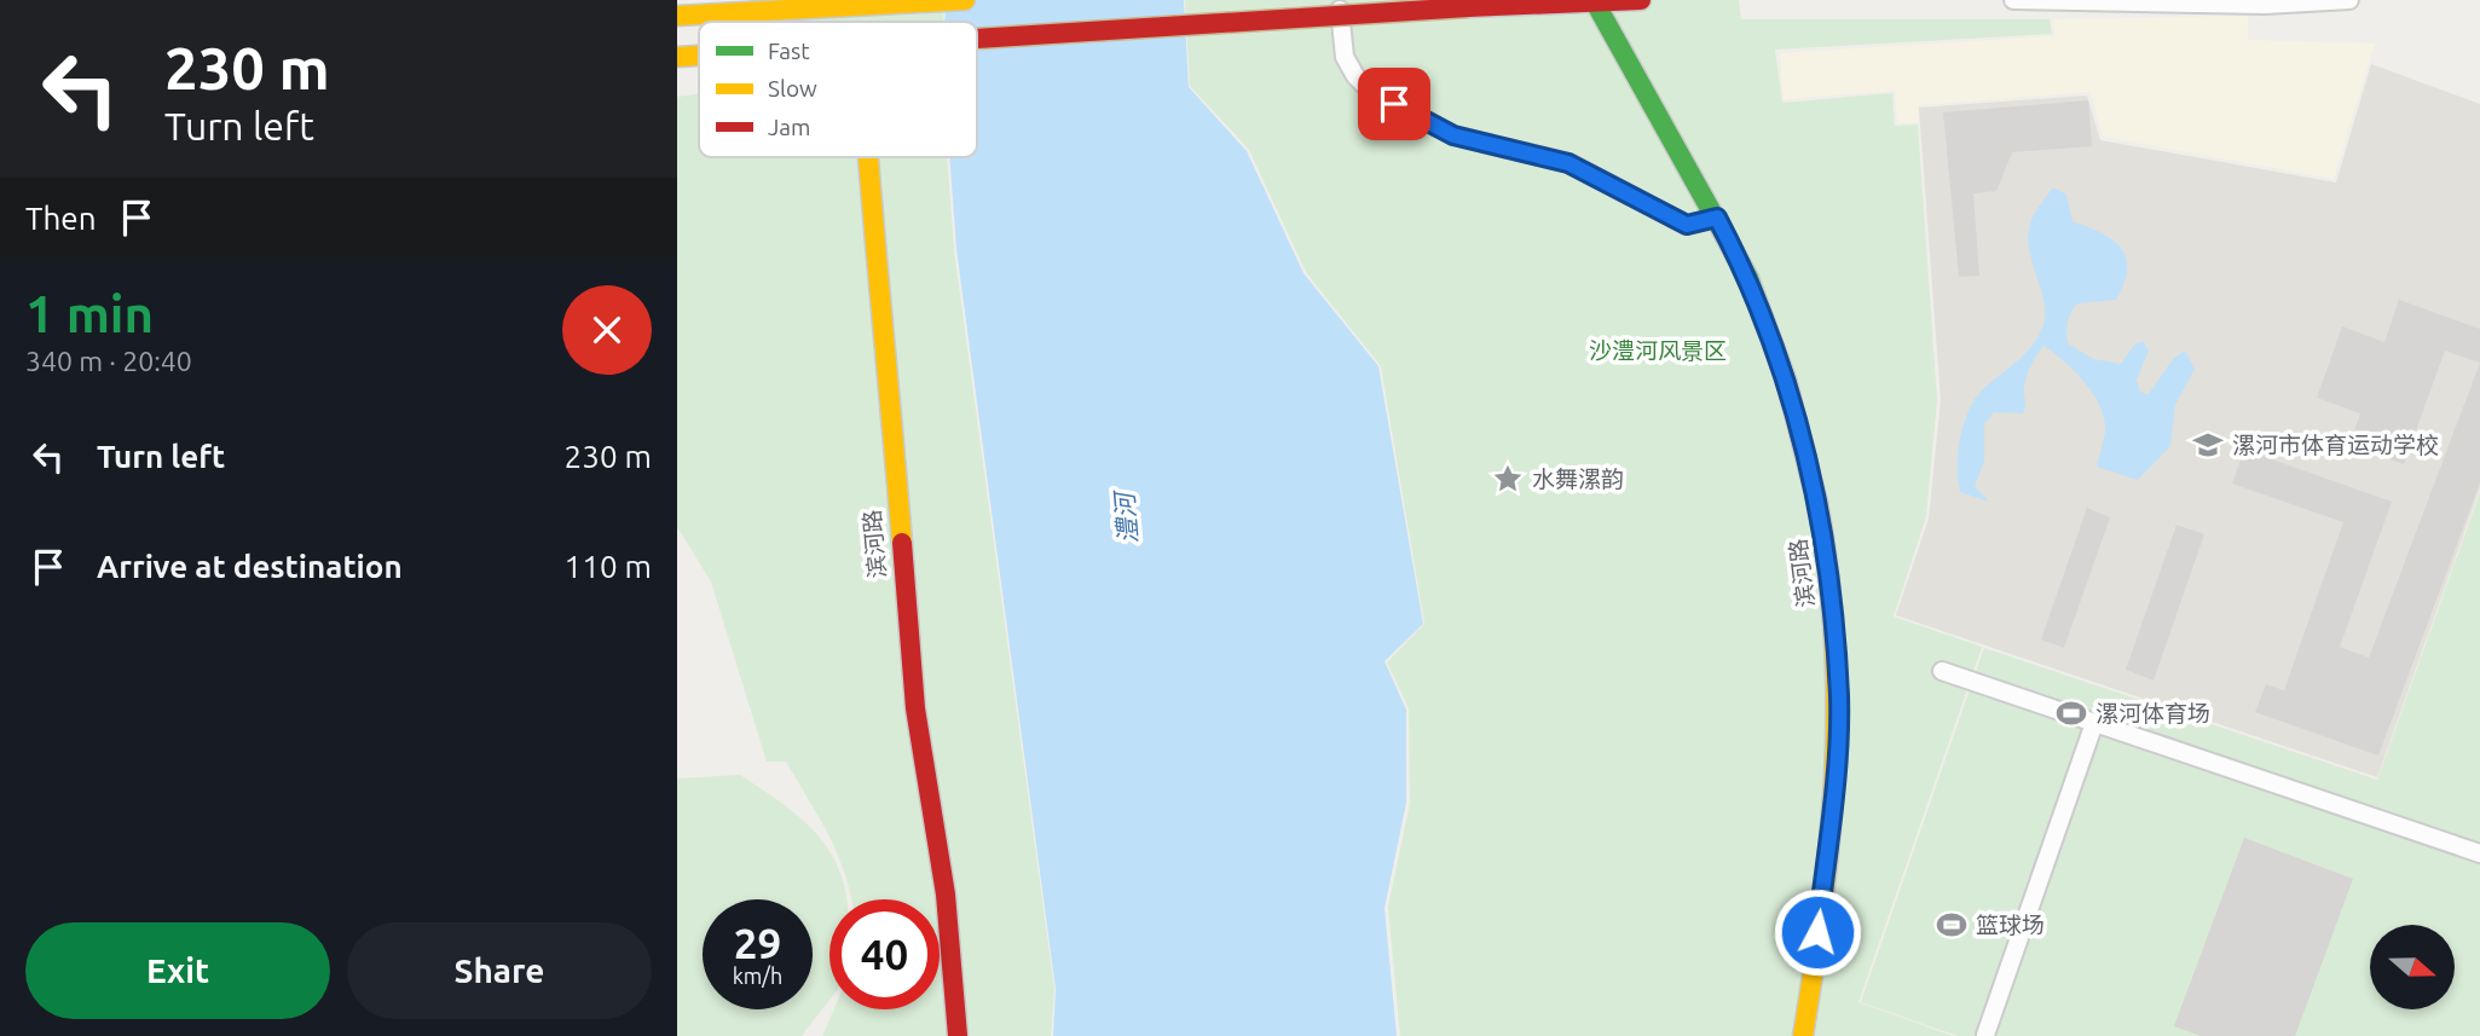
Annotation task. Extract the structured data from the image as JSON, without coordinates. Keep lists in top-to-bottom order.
{
  "streets": {
    "main road": ["滨河路"]
  },
  "water": ["澧河"],
  "parks": ["沙澧河风景区"],
  "places": {
    "school or university": ["漯河市体育运动学校"],
    "place": ["水舞漯韵"],
    "sports": ["漯河体育场", "篮球场"]
  },
  "legend": ["Fast", "Slow", "Jam"],
  "north": "right",
  "page": {
    "turn": ["230 m", "Turn left"],
    "then": "Then",
    "heading": ["1 min", "340 m · 20:40"],
    "list": [
      {
        "name": "Turn left",
        "value": "230 m"
      },
      {
        "name": "Arrive at destination",
        "value": "110 m"
      }
    ],
    "speed": "29 km/h",
    "limit": "40",
    "buttons": ["Exit", "Share"]
  }
}
